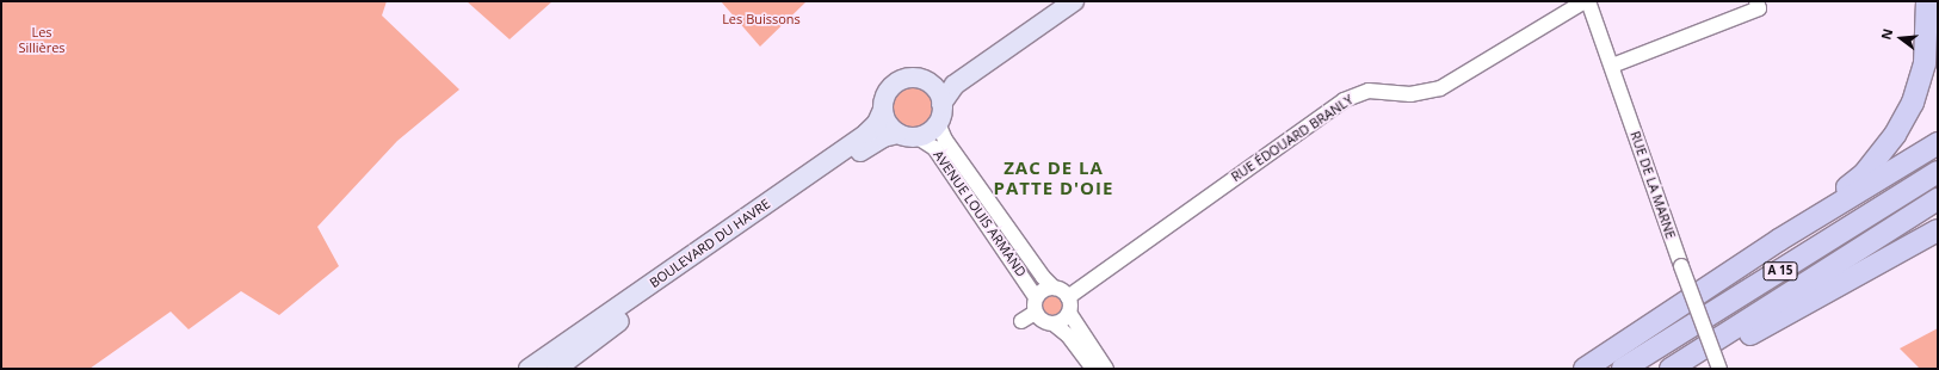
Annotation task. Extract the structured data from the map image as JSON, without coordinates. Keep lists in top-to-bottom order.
{
  "streets": {
    "highway": ["A 15"],
    "main road": ["BOULEVARD DU HAVRE"],
    "street": ["RUE ÉDOUARD BRANLY", "RUE DE LA MARNE", "AVENUE LOUIS ARMAND"]
  },
  "crossings": [
    ["RUE ÉDOUARD BRANLY", "RUE DE LA MARNE"],
    ["RUE ÉDOUARD BRANLY", "AVENUE LOUIS ARMAND"],
    ["AVENUE LOUIS ARMAND", "BOULEVARD DU HAVRE"]
  ],
  "districts": ["ZAC DE LA PATTE D'OIE"],
  "parks": ["Les Buissons", "Les Sillières"],
  "north": "left"
}
